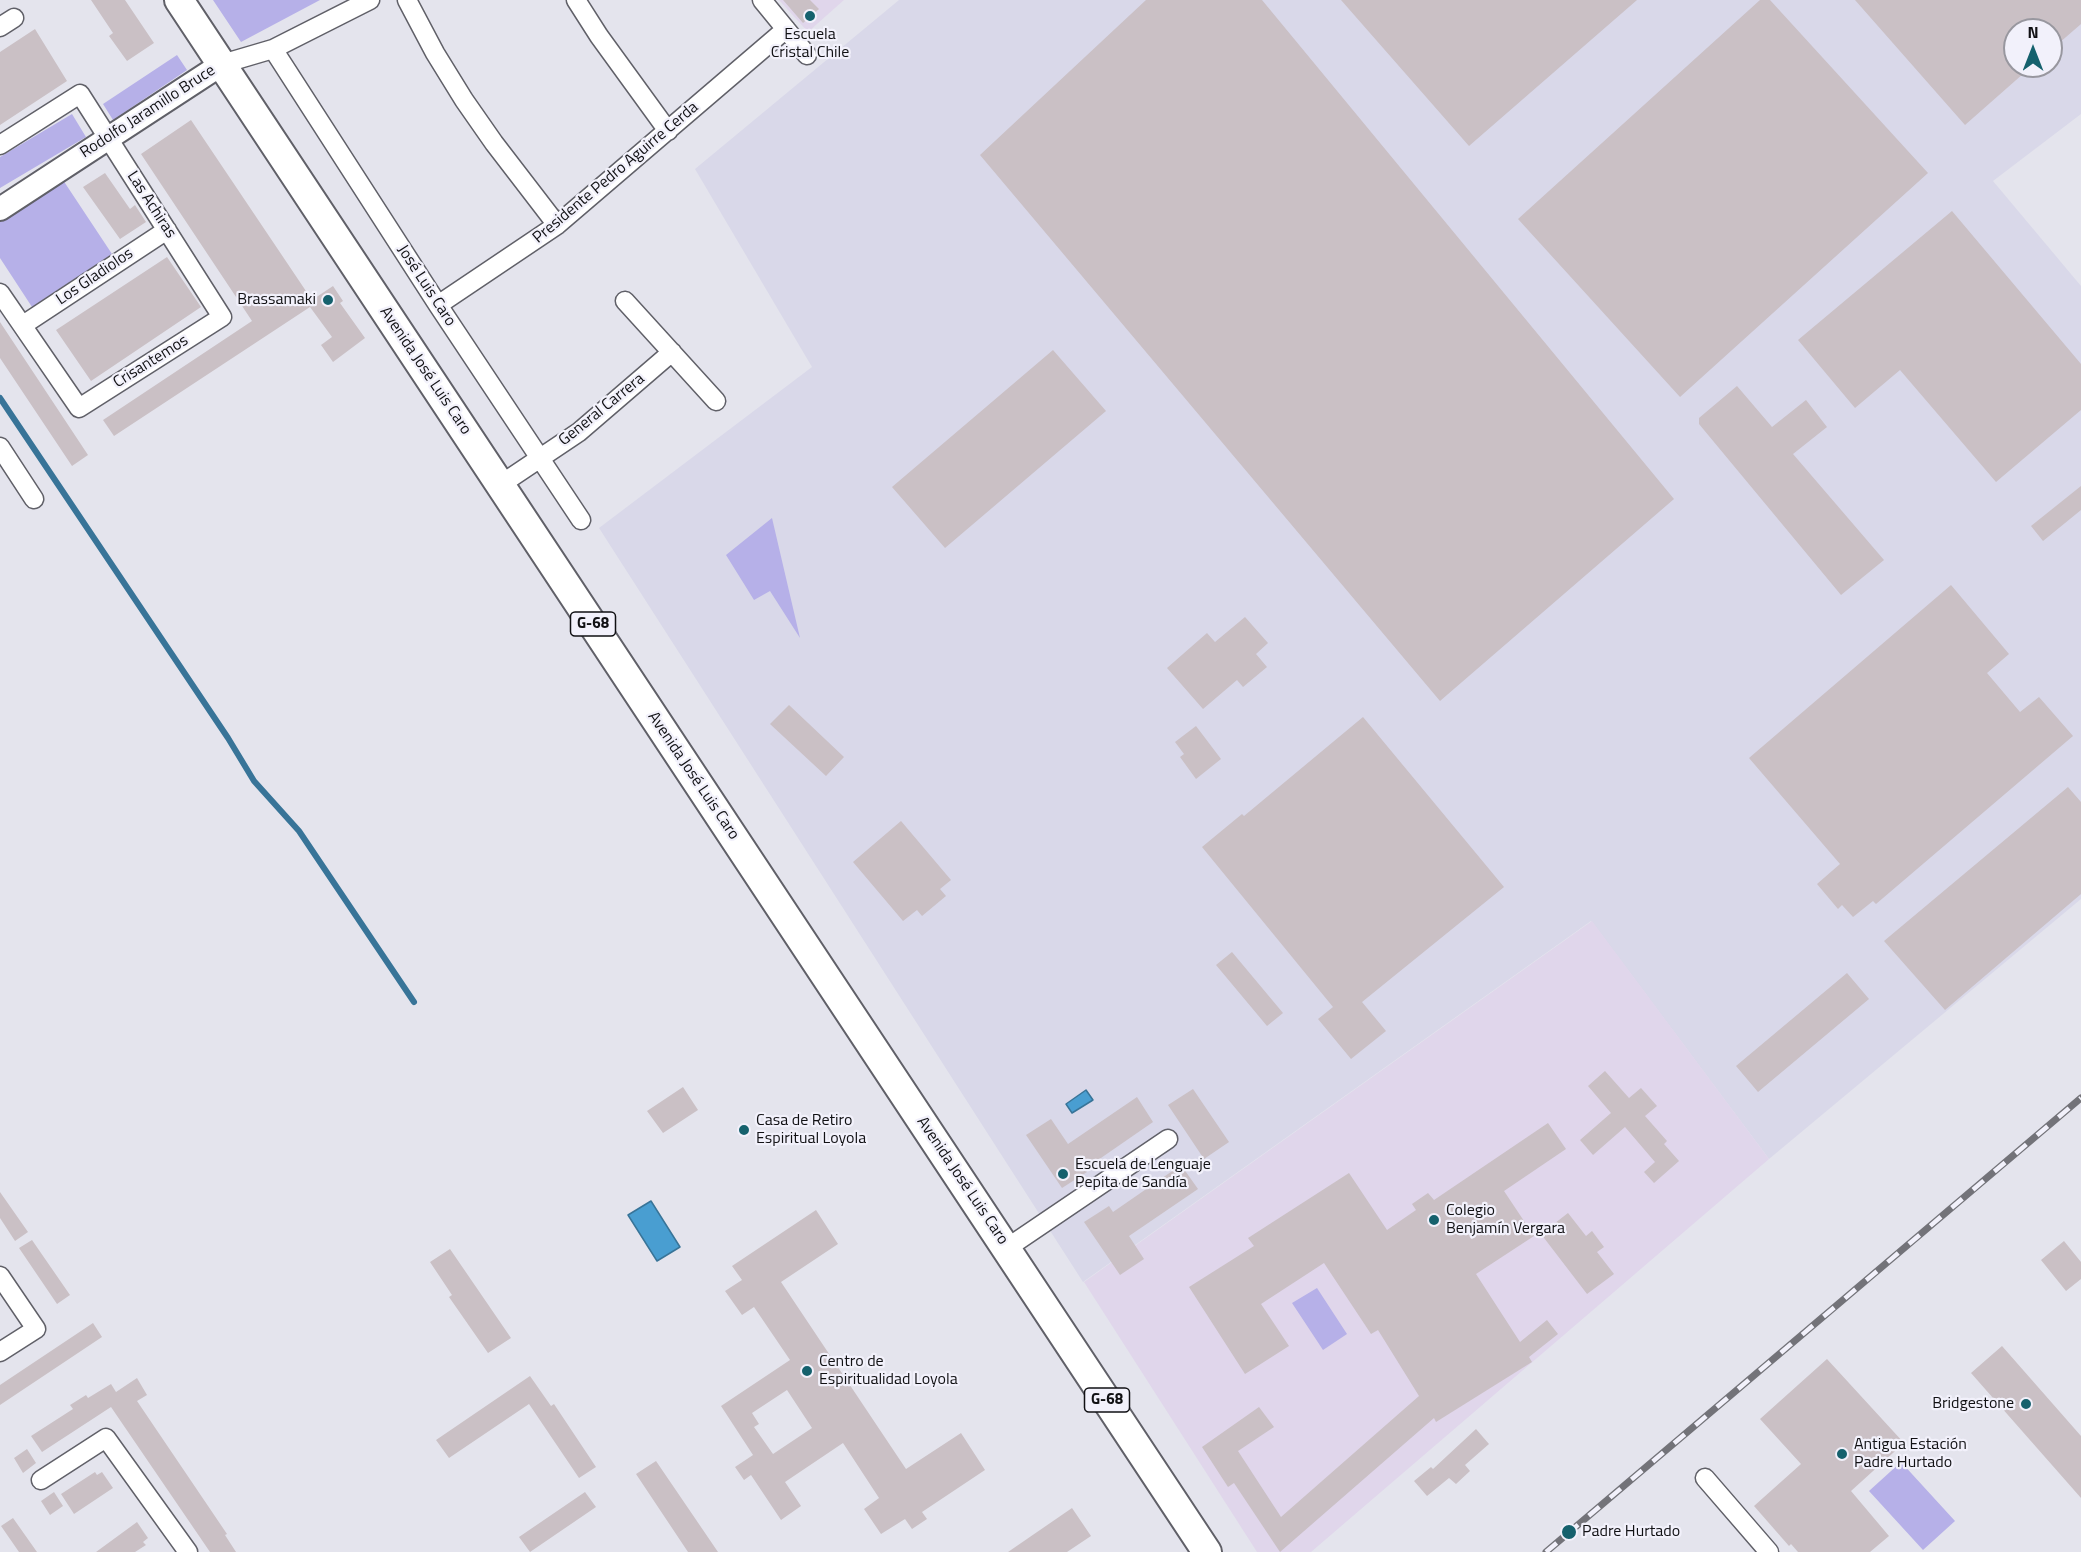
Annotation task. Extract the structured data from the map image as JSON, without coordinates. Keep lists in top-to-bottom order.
{
  "streets": {
    "main road": ["Avenida José Luis Caro", "G-68"],
    "street": [
      "Rodolfo Jaramillo Bruce",
      "Presidente Pedro Aguirre Cerda",
      "Las Achiras",
      "Los Gladiolos",
      "José Luis Caro",
      "Crisantemos",
      "General Carrera"
    ]
  },
  "crossings": [
    ["Rodolfo Jaramillo Bruce", "Las Achiras"],
    ["Rodolfo Jaramillo Bruce", "José Luis Caro"],
    ["Rodolfo Jaramillo Bruce", "Avenida José Luis Caro"],
    ["Presidente Pedro Aguirre Cerda", "José Luis Caro"],
    ["Las Achiras", "Los Gladiolos"],
    ["Las Achiras", "Crisantemos"],
    ["Los Gladiolos", "Crisantemos"],
    ["José Luis Caro", "General Carrera"],
    ["Avenida José Luis Caro", "General Carrera"]
  ],
  "places": [
    "Escuela Cristal Chile",
    "Brassamaki",
    "Casa de Retiro Espiritual Loyola",
    "Escuela de Lenguaje Pepita de Sandía",
    "Colegio Benjamín Vergara",
    "Centro de Espiritualidad Loyola",
    "Bridgestone",
    "Antigua Estación Padre Hurtado",
    "Padre Hurtado"
  ],
  "north": "top"
}
